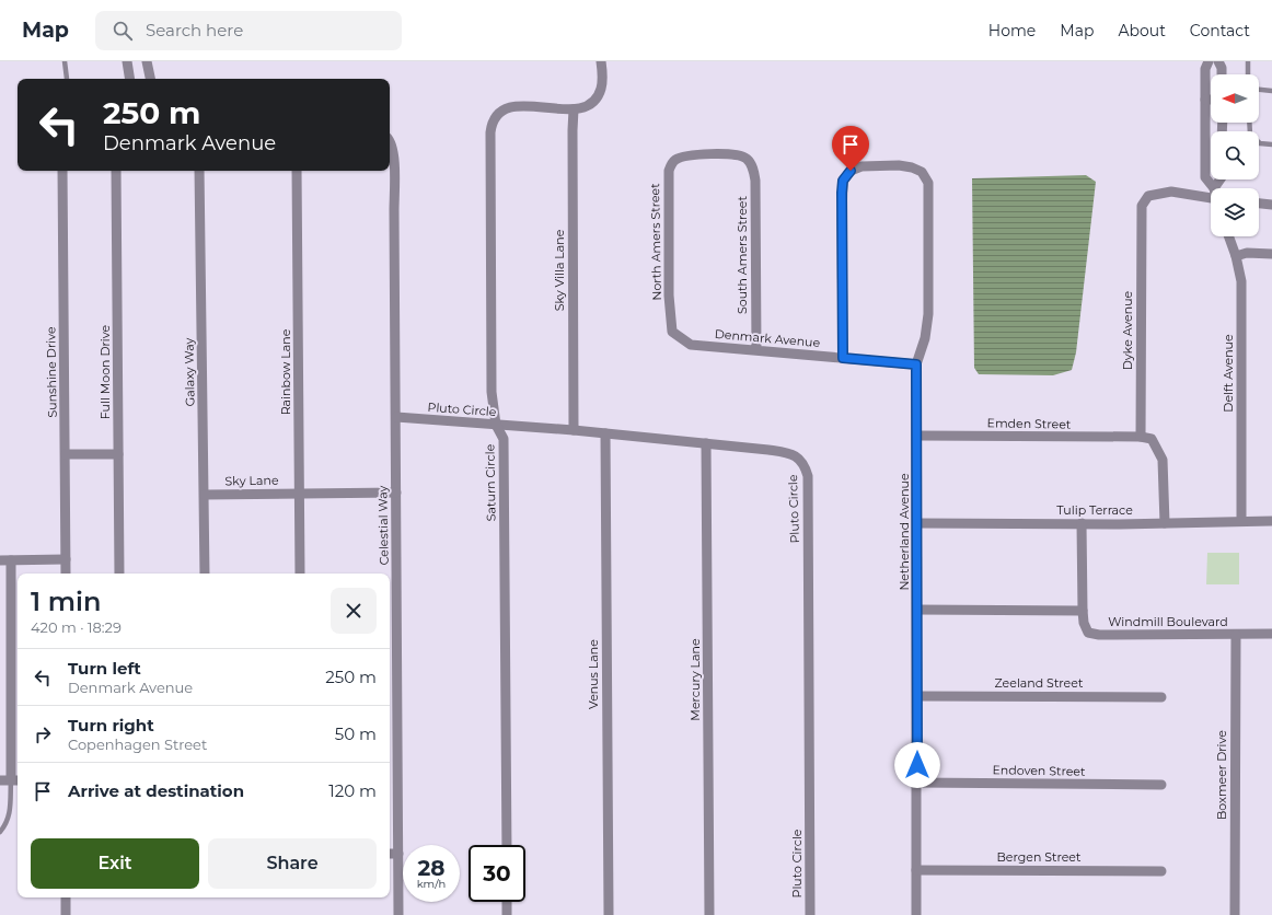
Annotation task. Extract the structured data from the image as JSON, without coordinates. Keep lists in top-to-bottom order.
{
  "streets": {
    "street": [
      "North Amers Street",
      "South Amers Street",
      "Sky Villa Lane",
      "Dyke Avenue",
      "Denmark Avenue",
      "Sunshine Drive",
      "Full Moon Drive",
      "Galaxy Way",
      "Rainbow Lane",
      "Delft Avenue",
      "Pluto Circle",
      "Emden Street",
      "Sky Lane",
      "Saturn Circle",
      "Tulip Terrace",
      "Celestial Way",
      "Netherland Avenue",
      "Windmill Boulevard",
      "Venus Lane",
      "Mercury Lane",
      "Zeeland Street",
      "Endoven Street",
      "Boxmeer Drive",
      "Bergen Street"
    ]
  },
  "crossings": [
    ["North Amers Street", "South Amers Street"],
    ["North Amers Street", "Denmark Avenue"],
    ["South Amers Street", "Denmark Avenue"],
    ["Sky Villa Lane", "Pluto Circle"],
    ["Sky Villa Lane", "Saturn Circle"],
    ["Dyke Avenue", "Emden Street"],
    ["Denmark Avenue", "Netherland Avenue"],
    ["Galaxy Way", "Sky Lane"],
    ["Rainbow Lane", "Sky Lane"],
    ["Delft Avenue", "Tulip Terrace"],
    ["Pluto Circle", "Saturn Circle"],
    ["Pluto Circle", "Celestial Way"],
    ["Pluto Circle", "Venus Lane"],
    ["Pluto Circle", "Mercury Lane"],
    ["Emden Street", "Netherland Avenue"],
    ["Sky Lane", "Celestial Way"],
    ["Tulip Terrace", "Netherland Avenue"],
    ["Tulip Terrace", "Windmill Boulevard"],
    ["Netherland Avenue", "Zeeland Street"],
    ["Netherland Avenue", "Endoven Street"],
    ["Netherland Avenue", "Bergen Street"],
    ["Windmill Boulevard", "Boxmeer Drive"]
  ],
  "north": "left",
  "page": {
    "header": "Map",
    "search": "Search here",
    "nav": [
      "Home",
      "Map",
      "About",
      "Contact"
    ],
    "turn": ["250 m", "Denmark Avenue"],
    "heading": ["1 min", "420 m · 18:29"],
    "list": [
      {
        "name": "Turn left",
        "note": "Denmark Avenue",
        "value": "250 m"
      },
      {
        "name": "Turn right",
        "note": "Copenhagen Street",
        "value": "50 m"
      },
      {
        "name": "Arrive at destination",
        "value": "120 m"
      }
    ],
    "buttons": ["Exit", "Share"],
    "speed": "28 km/h",
    "limit": "30"
  }
}
